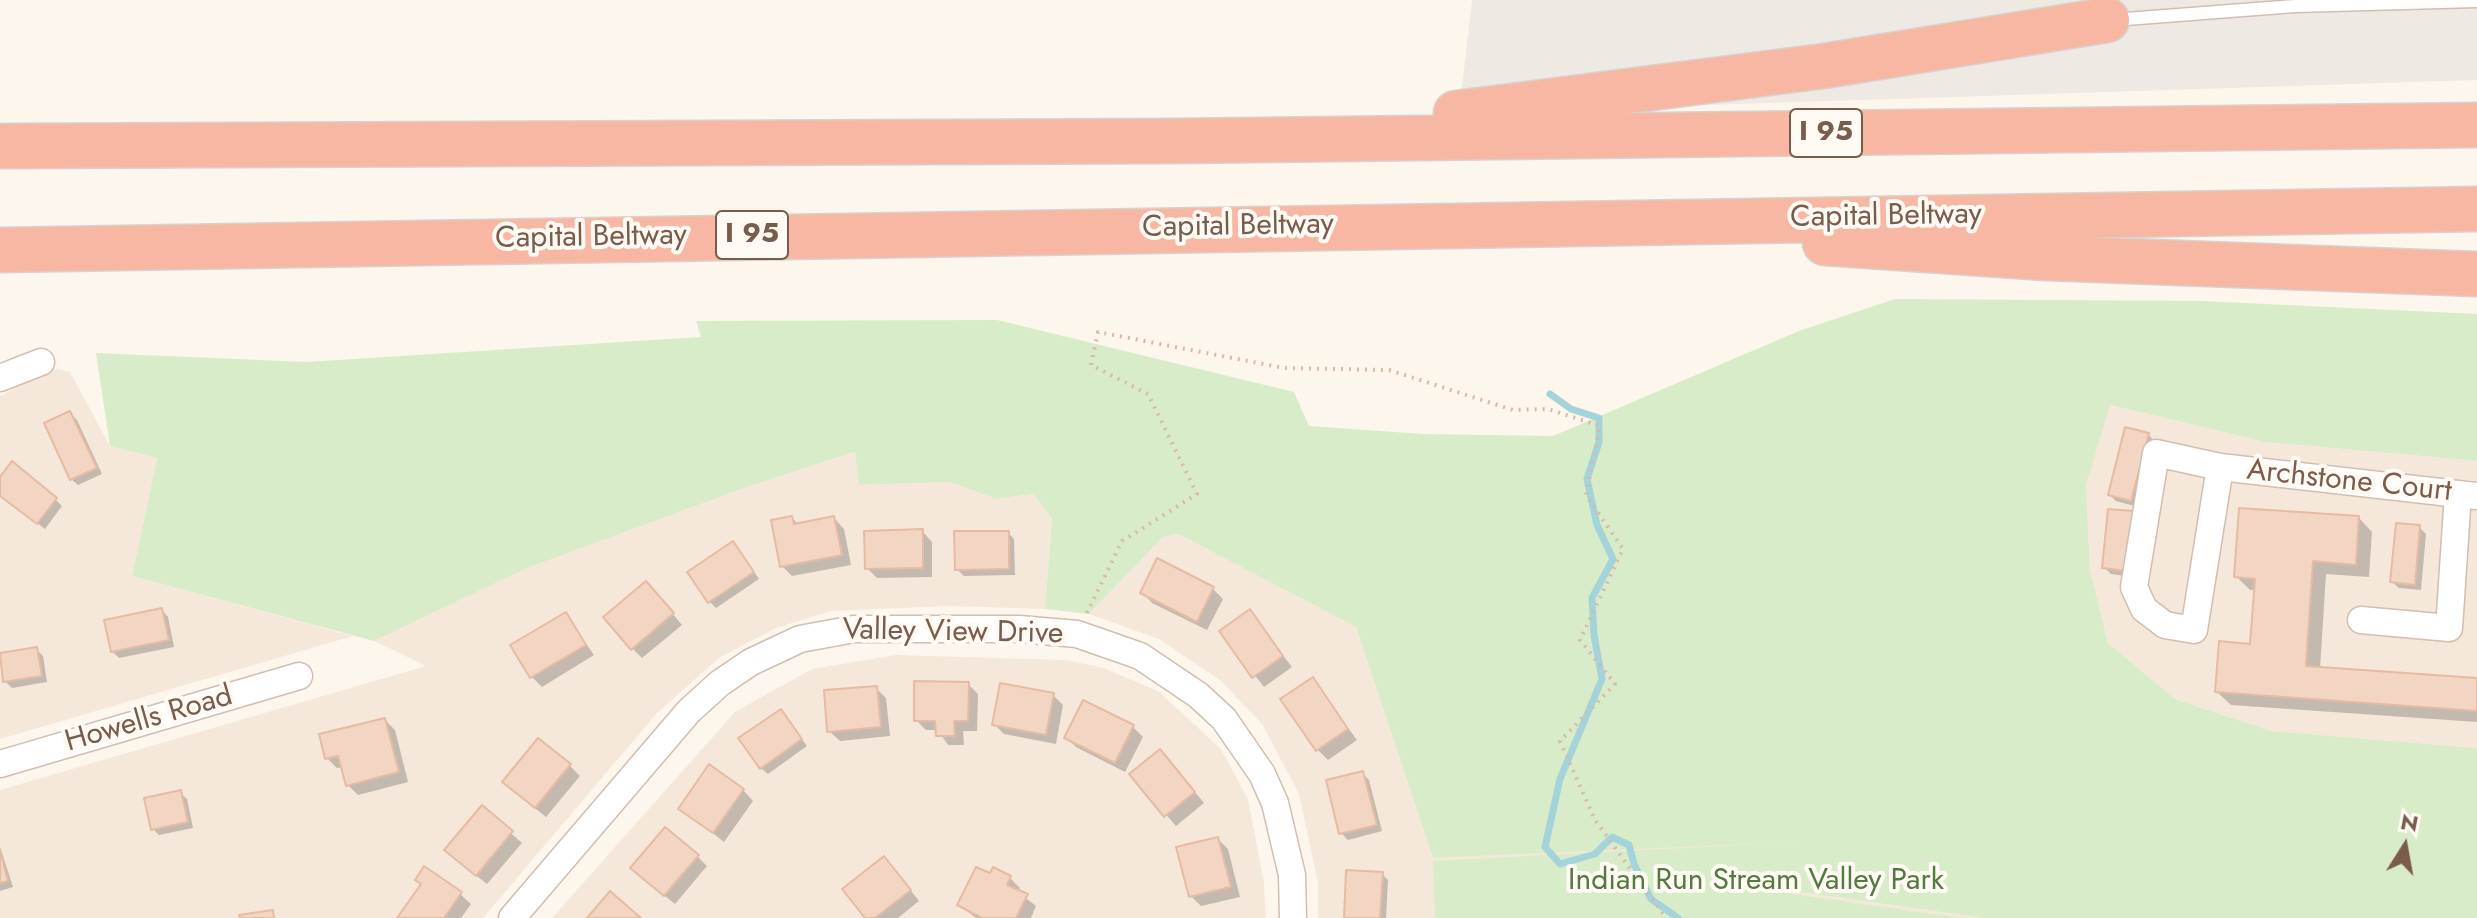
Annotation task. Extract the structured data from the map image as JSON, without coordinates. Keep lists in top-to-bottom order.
{
  "streets": {
    "highway": ["I 95", "Capital Beltway"],
    "street": ["Archstone Court", "Valley View Drive", "Howells Road"]
  },
  "parks": ["Indian Run Stream Valley Park"],
  "north": "top"
}
